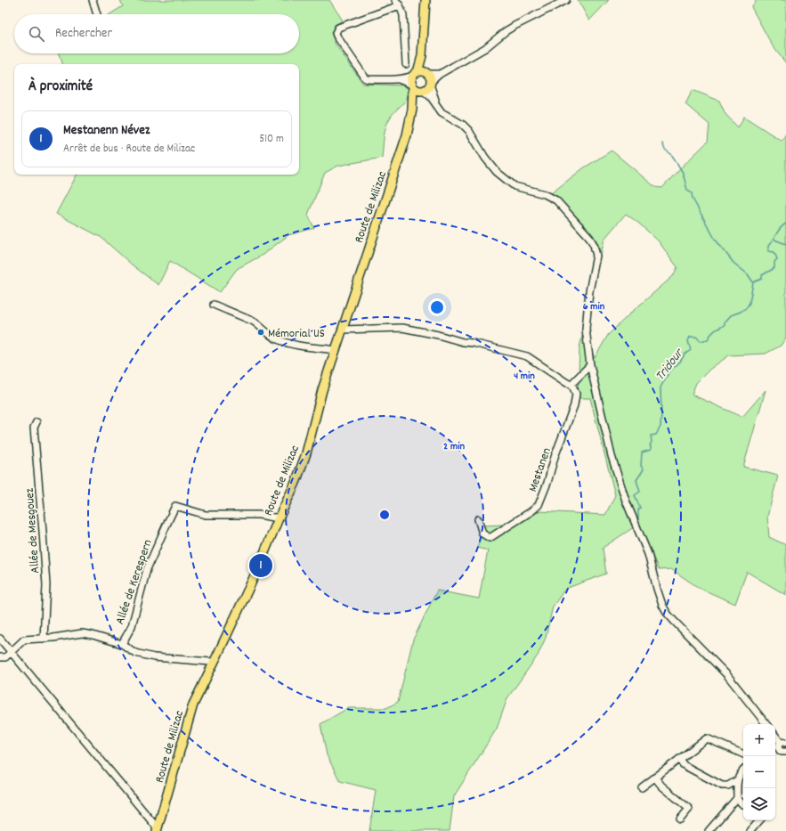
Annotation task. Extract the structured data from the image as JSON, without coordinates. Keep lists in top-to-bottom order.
{
  "streets": {
    "main road": ["Route de Milizac"],
    "street": ["Mestanen", "Allée de Mesgouez", "Allée de Kerespern"]
  },
  "crossings": [
    ["Route de Milizac", "Allée de Kerespern"]
  ],
  "water": ["Tridour"],
  "places": ["Mémorial US"],
  "page": {
    "search": "Rechercher",
    "heading": "À proximité",
    "list": [
      {
        "mark": "1",
        "name": "Mestanenn Névez",
        "note": "Arrêt de bus · Route de Milizac",
        "value": "510 m"
      }
    ],
    "pins": "1",
    "map_buttons": ["+", "−"]
  },
  "rings": ["6 min", "4 min", "2 min"]
}
